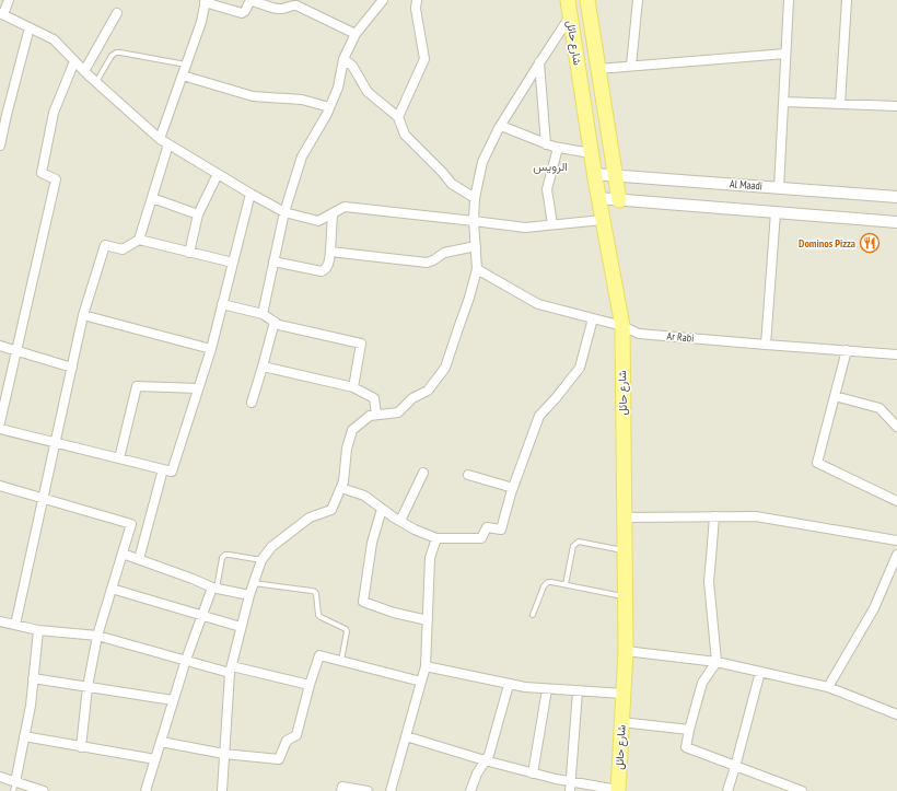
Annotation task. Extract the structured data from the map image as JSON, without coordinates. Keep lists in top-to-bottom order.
{
  "streets": {
    "main road": ["شارع حائل"],
    "street": ["Al Maadi", "Ar Rabi"]
  },
  "crossings": [
    ["شارع حائل", "Al Maadi"],
    ["شارع حائل", "Ar Rabi"]
  ],
  "districts": ["الرويس"],
  "places": {
    "restaurant": ["Dominos Pizza"]
  }
}
